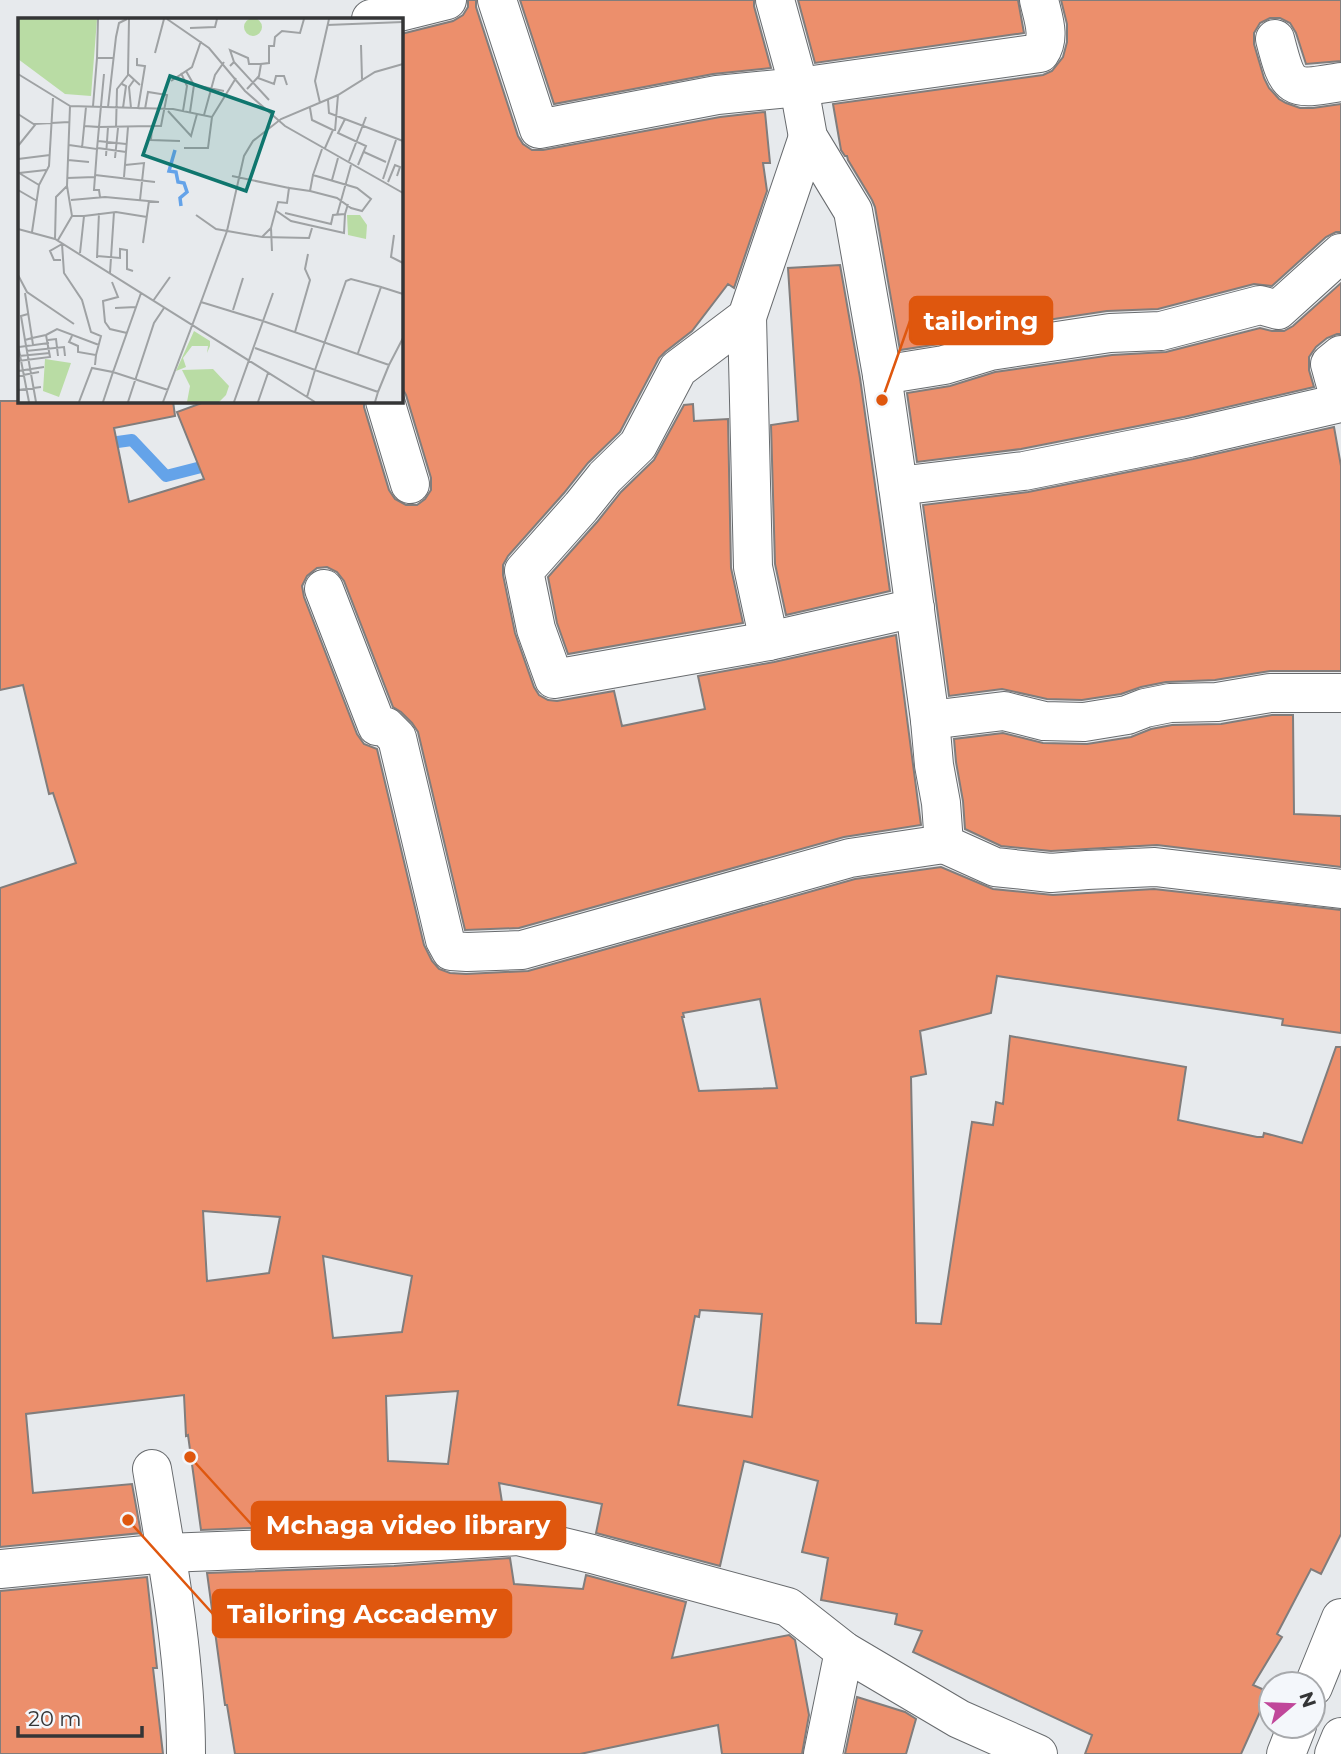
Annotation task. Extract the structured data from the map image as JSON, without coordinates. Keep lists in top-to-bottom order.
{
  "places": ["tailoring", "Mchaga video library", "Tailoring Accademy"],
  "scale_bar": "20 m",
  "north": "right"
}
